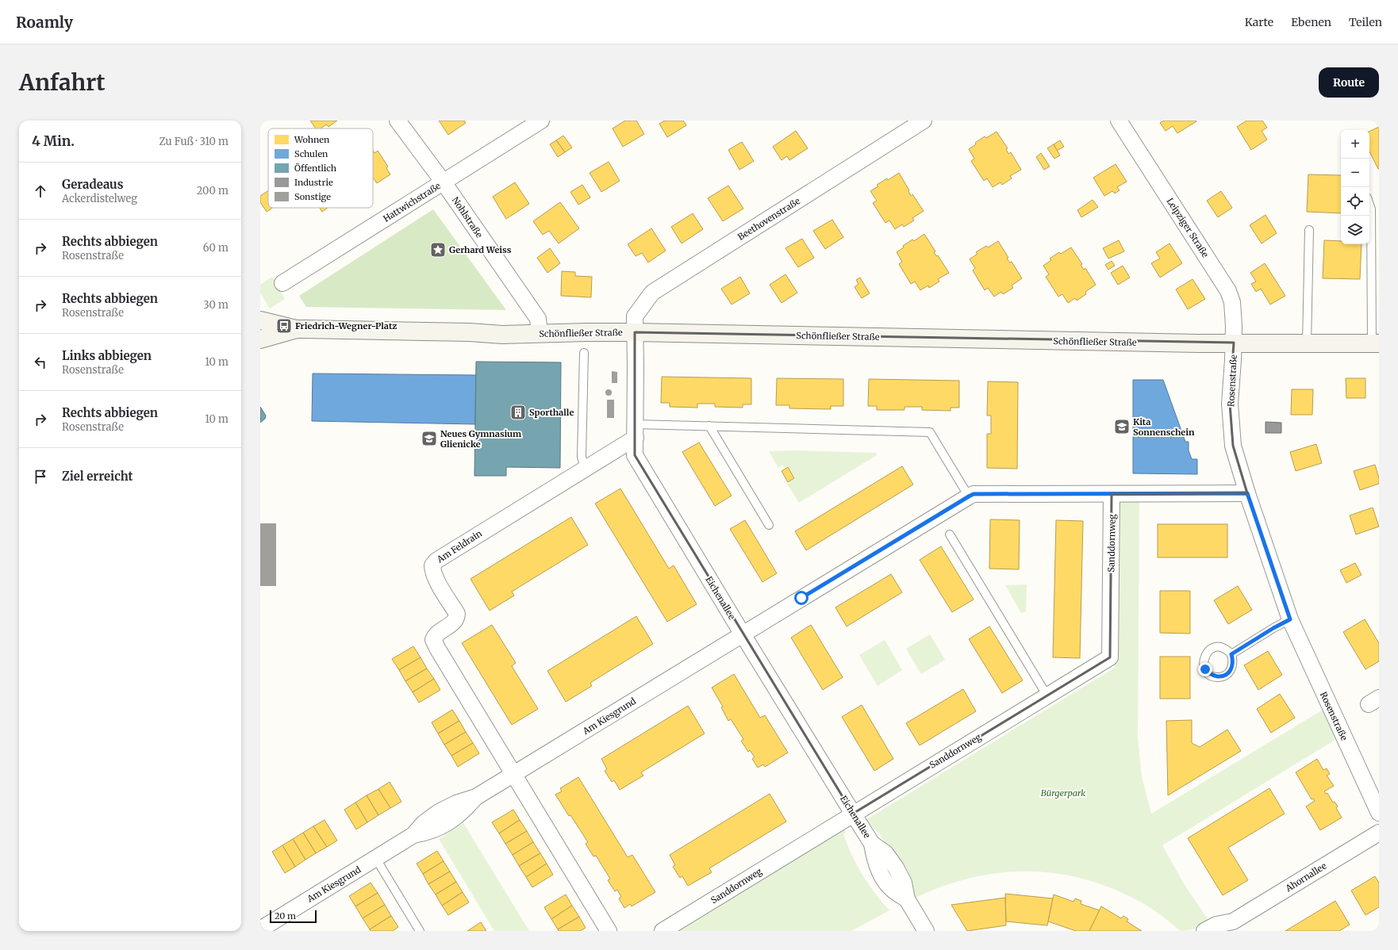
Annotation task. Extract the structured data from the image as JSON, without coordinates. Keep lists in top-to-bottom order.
{
  "streets": {
    "main road": ["Schönfließer Straße"],
    "street": [
      "Hattwichstraße",
      "Nohlstraße",
      "Beethovenstraße",
      "Leipziger Straße",
      "Rosenstraße",
      "Sanddornweg",
      "Am Feldrain",
      "Eichenallee",
      "Am Kiesgrund",
      "Ahornallee"
    ]
  },
  "crossings": [
    ["Hattwichstraße", "Nohlstraße"],
    ["Nohlstraße", "Schönfließer Straße"],
    ["Beethovenstraße", "Schönfließer Straße"],
    ["Beethovenstraße", "Eichenallee"],
    ["Leipziger Straße", "Schönfließer Straße"],
    ["Leipziger Straße", "Rosenstraße"],
    ["Schönfließer Straße", "Rosenstraße"],
    ["Schönfließer Straße", "Eichenallee"],
    ["Sanddornweg", "Eichenallee"],
    ["Am Feldrain", "Eichenallee"],
    ["Am Feldrain", "Am Kiesgrund"],
    ["Eichenallee", "Am Kiesgrund"]
  ],
  "parks": ["Bürgerpark"],
  "places": {
    "place": ["Gerhard Weiss"],
    "bus stop": ["Friedrich-Wegner-Platz"],
    "building": ["Sporthalle"],
    "school or university": ["Kita Sonnenschein", "Neues Gymnasium Glienicke"]
  },
  "legend": [
    "Wohnen",
    "Schulen",
    "Öffentlich",
    "Industrie",
    "Sonstige"
  ],
  "scale_bar": "20 m",
  "page": {
    "header": "Roamly",
    "nav": ["Karte", "Ebenen", "Teilen"],
    "buttons": "Route",
    "title": "Anfahrt",
    "heading": ["4 Min.", "Zu Fuß · 310 m"],
    "map_buttons": ["+", "−"],
    "list": [
      ["Geradeaus", "Ackerdistelweg", "200 m"],
      ["Rechts abbiegen", "Rosenstraße", "60 m"],
      ["Rechts abbiegen", "Rosenstraße", "30 m"],
      ["Links abbiegen", "Rosenstraße", "10 m"],
      ["Rechts abbiegen", "Rosenstraße", "10 m"],
      "Ziel erreicht"
    ],
    "scale": "20 m"
  }
}
